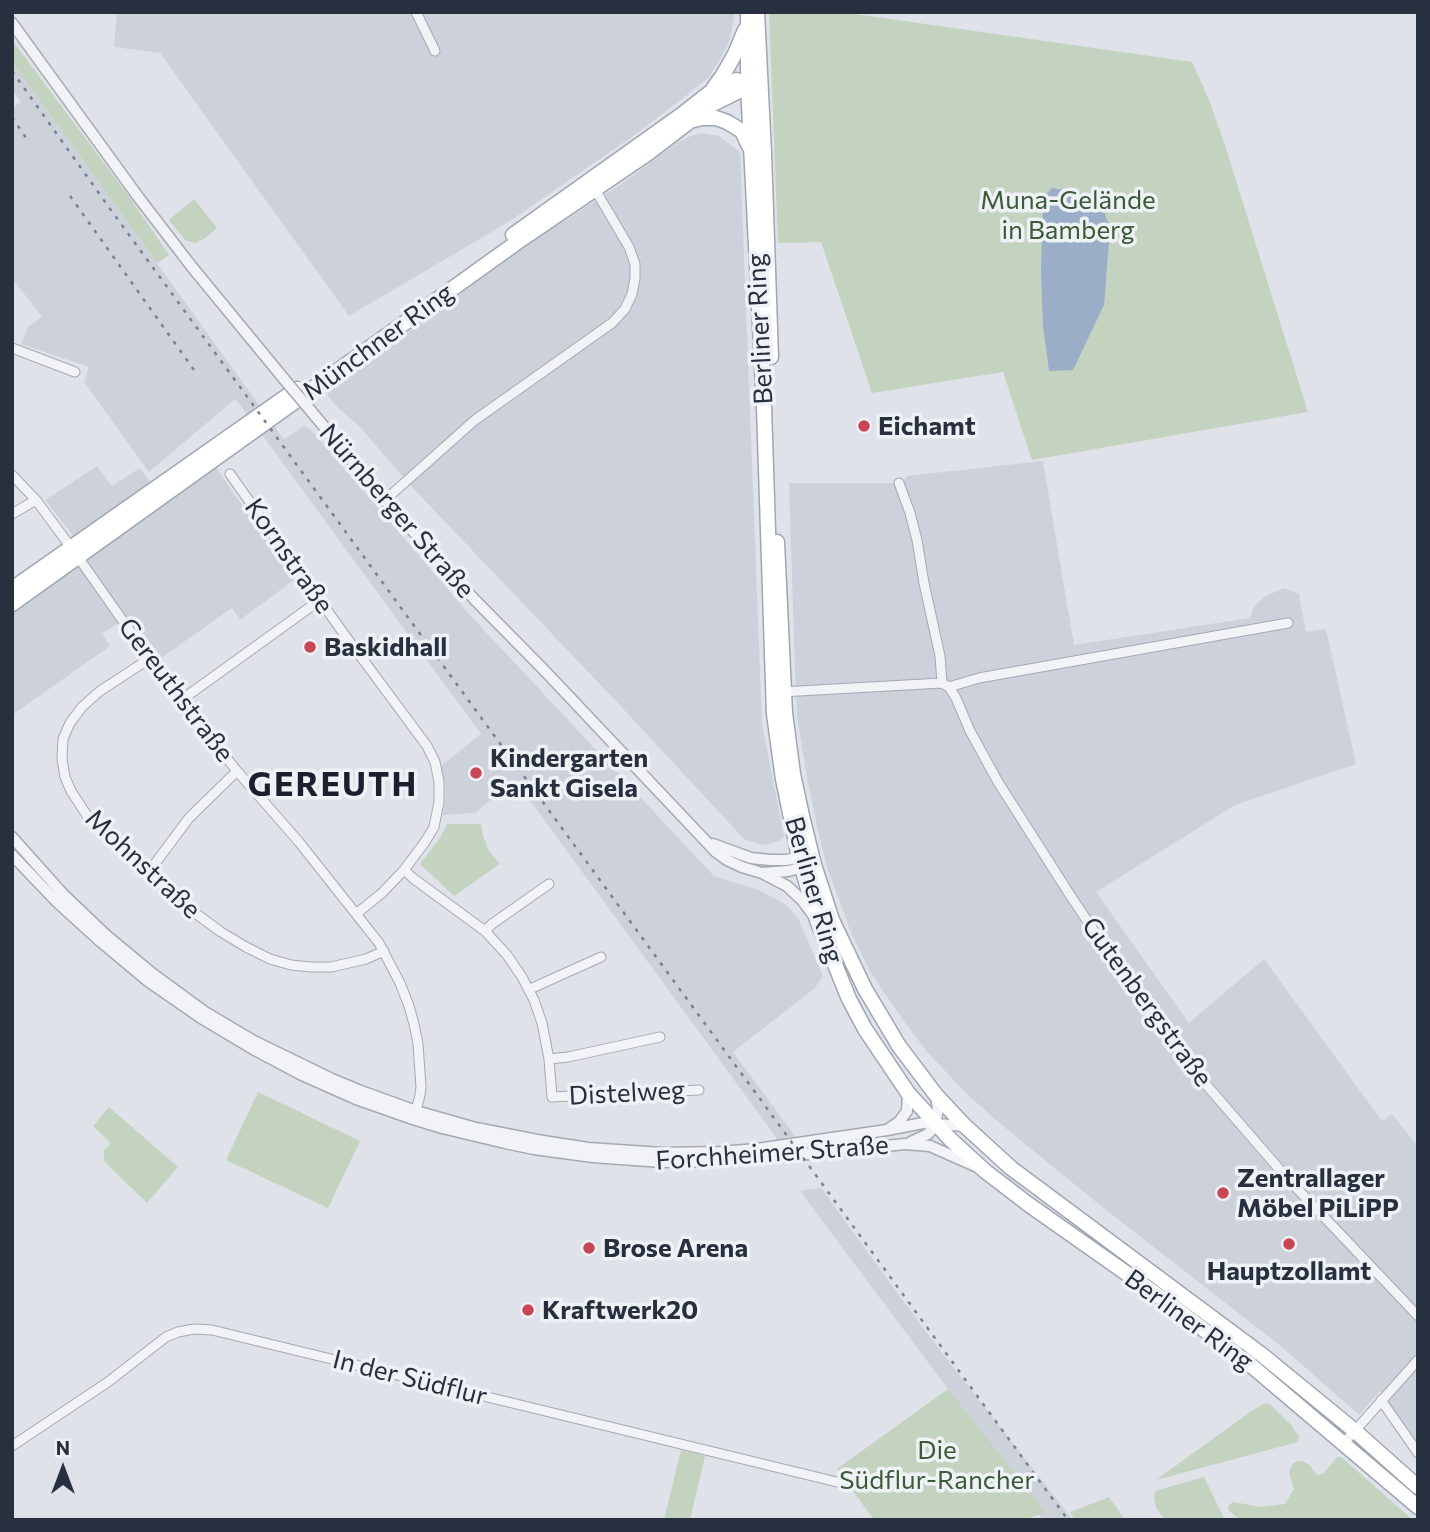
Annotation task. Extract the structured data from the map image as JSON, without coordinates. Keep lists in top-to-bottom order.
{
  "streets": {
    "main road": ["Berliner Ring", "Münchner Ring"],
    "street": [
      "Nürnberger Straße",
      "Kornstraße",
      "Gereuthstraße",
      "Mohnstraße",
      "Gutenbergstraße",
      "Distelweg",
      "Forchheimer Straße",
      "In der Südflur"
    ]
  },
  "crossings": [
    ["Berliner Ring", "Münchner Ring"],
    ["Berliner Ring", "Nürnberger Straße"],
    ["Berliner Ring", "Forchheimer Straße"],
    ["Münchner Ring", "Gereuthstraße"],
    ["Kornstraße", "Gereuthstraße"],
    ["Kornstraße", "Distelweg"],
    ["Gereuthstraße", "Mohnstraße"],
    ["Gereuthstraße", "Forchheimer Straße"]
  ],
  "districts": ["GEREUTH"],
  "parks": ["Muna-Gelände in Bamberg", "Die Südflur-Rancher"],
  "places": [
    "Eichamt",
    "Baskidhall",
    "Kindergarten Sankt Gisela",
    "Zentrallager Möbel PiLiPP",
    "Hauptzollamt",
    "Brose Arena",
    "Kraftwerk20"
  ],
  "north": "top"
}
